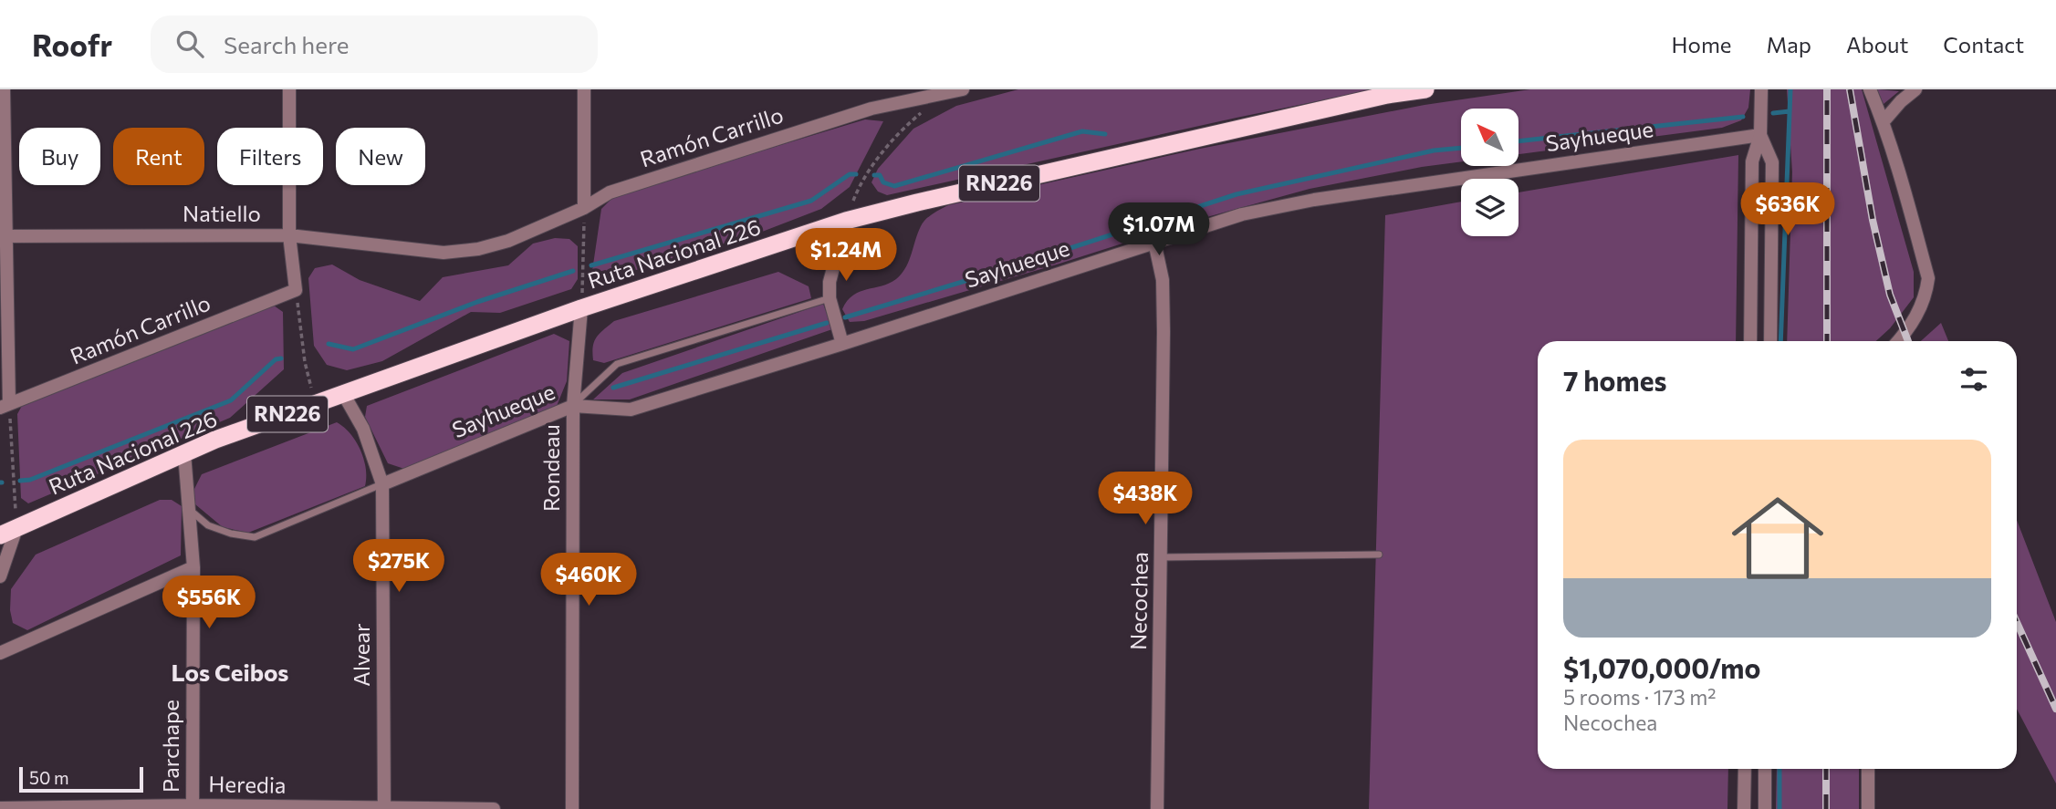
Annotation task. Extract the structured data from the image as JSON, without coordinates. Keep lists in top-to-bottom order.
{
  "streets": {
    "highway": ["RN226", "Ruta Nacional 226"],
    "street": [
      "Sayhueque",
      "Ramón Carrillo",
      "Natiello",
      "Rondeau",
      "Necochea",
      "Alvear",
      "Parchape",
      "Heredia"
    ]
  },
  "crossings": [
    ["Sayhueque", "Rondeau"],
    ["Sayhueque", "Necochea"],
    ["Sayhueque", "Alvear"],
    ["Ramón Carrillo", "Natiello"],
    ["Ruta Nacional 226", "Rondeau"],
    ["Ruta Nacional 226", "Alvear"],
    ["Ruta Nacional 226", "Parchape"],
    ["Alvear", "Heredia"],
    ["Parchape", "Heredia"]
  ],
  "districts": ["Los Ceibos"],
  "scale_bar": "50 m",
  "north": "top left",
  "page": {
    "header": "Roofr",
    "search": "Search here",
    "nav": [
      "Home",
      "Map",
      "About",
      "Contact"
    ],
    "chip": [
      "Buy",
      "Rent",
      "Filters",
      "New"
    ],
    "price": [
      "$636K",
      "$1.07M",
      "$1.24M",
      "$438K",
      "$275K",
      "$460K",
      "$556K"
    ],
    "heading": "7 homes",
    "list": [
      {
        "name": "$1,070,000/mo",
        "note": "5 rooms · 173 m² · Necochea"
      }
    ],
    "scale": "50 m"
  }
}
